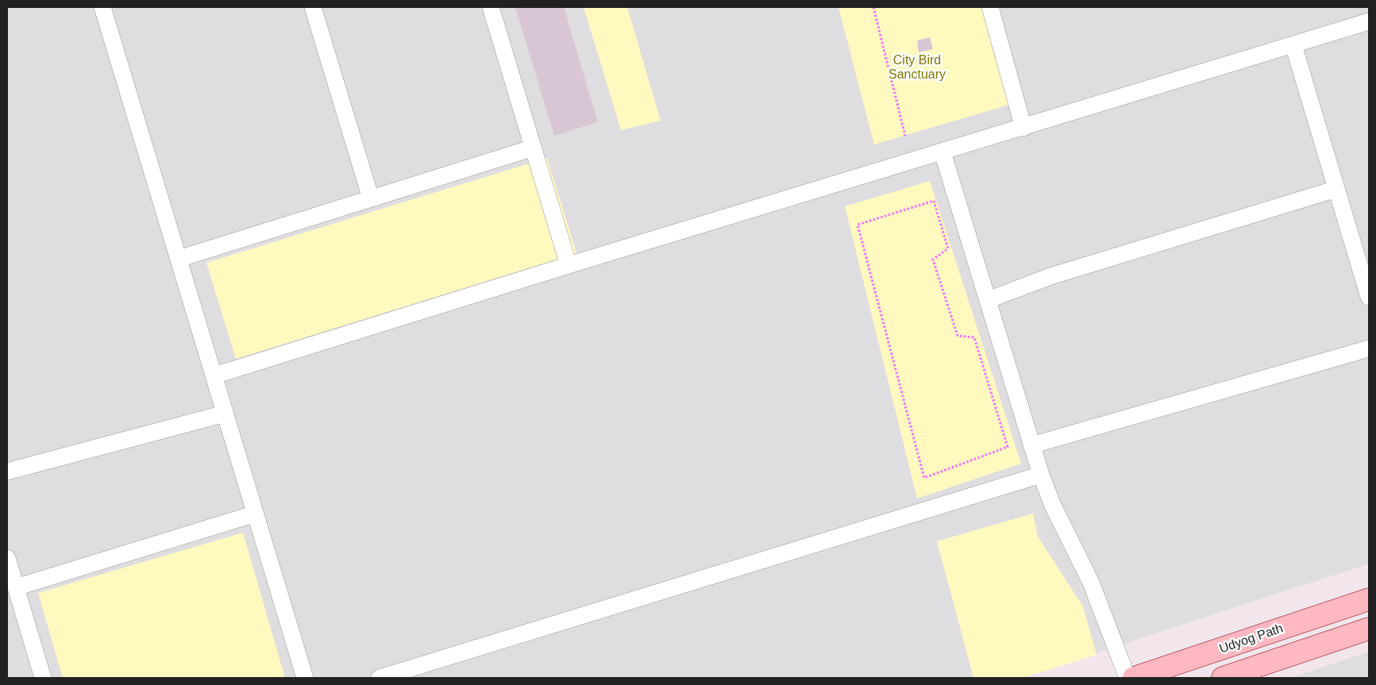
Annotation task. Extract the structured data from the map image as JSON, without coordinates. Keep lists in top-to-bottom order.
{
  "streets": {
    "main road": ["Udyog Path"]
  },
  "parks": ["City Bird Sanctuary"]
}
